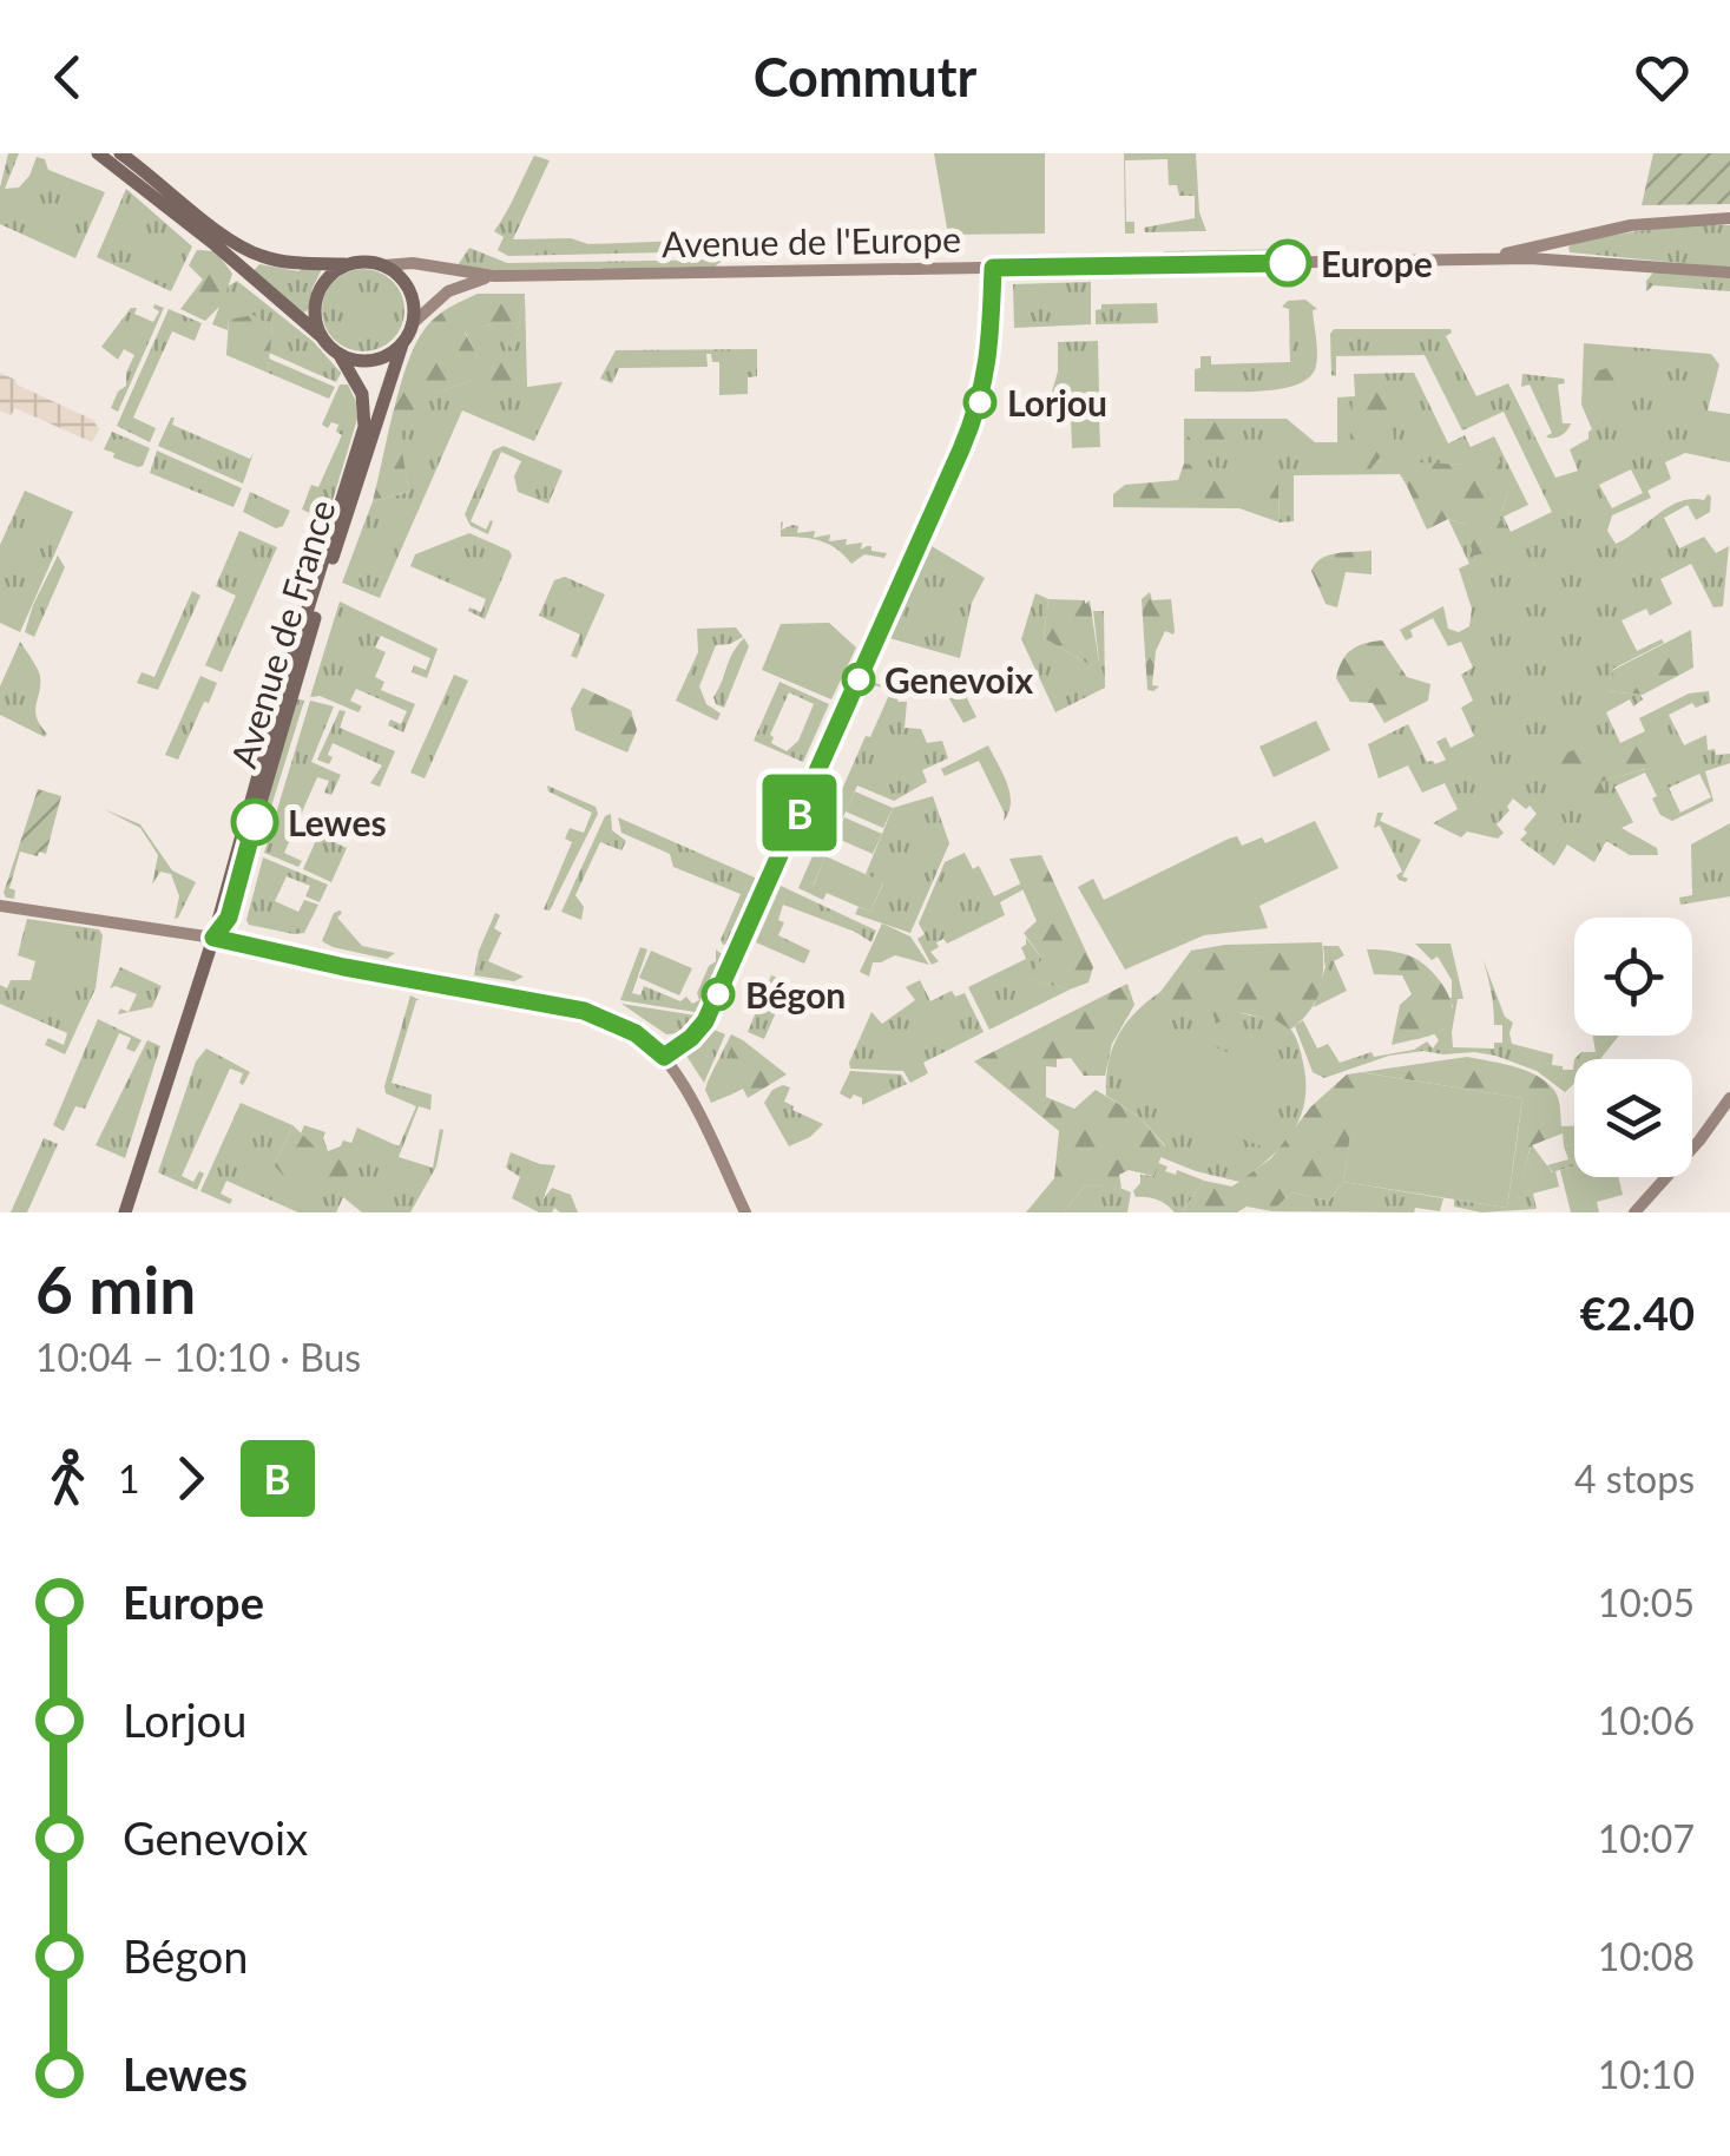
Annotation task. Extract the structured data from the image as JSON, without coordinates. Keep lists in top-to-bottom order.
{
  "streets": {
    "main road": ["Avenue de France"],
    "street": ["Avenue de l'Europe"]
  },
  "crossings": [
    ["Avenue de l'Europe", "Avenue de France"]
  ],
  "places": [
    "Europe",
    "Lorjou",
    "Genevoix",
    "Lewes",
    "Bégon"
  ],
  "lines": ["bus line B"],
  "page": {
    "header": "Commutr",
    "on_map": "B",
    "heading": ["6 min", "10:04 – 10:10 · Bus", "€2.40"],
    "legs": ["1", "B", "4 stops"],
    "list": [
      {
        "name": "Europe",
        "value": "10:05"
      },
      {
        "name": "Lorjou",
        "value": "10:06"
      },
      {
        "name": "Genevoix",
        "value": "10:07"
      },
      {
        "name": "Bégon",
        "value": "10:08"
      },
      {
        "name": "Lewes",
        "value": "10:10"
      }
    ]
  }
}
